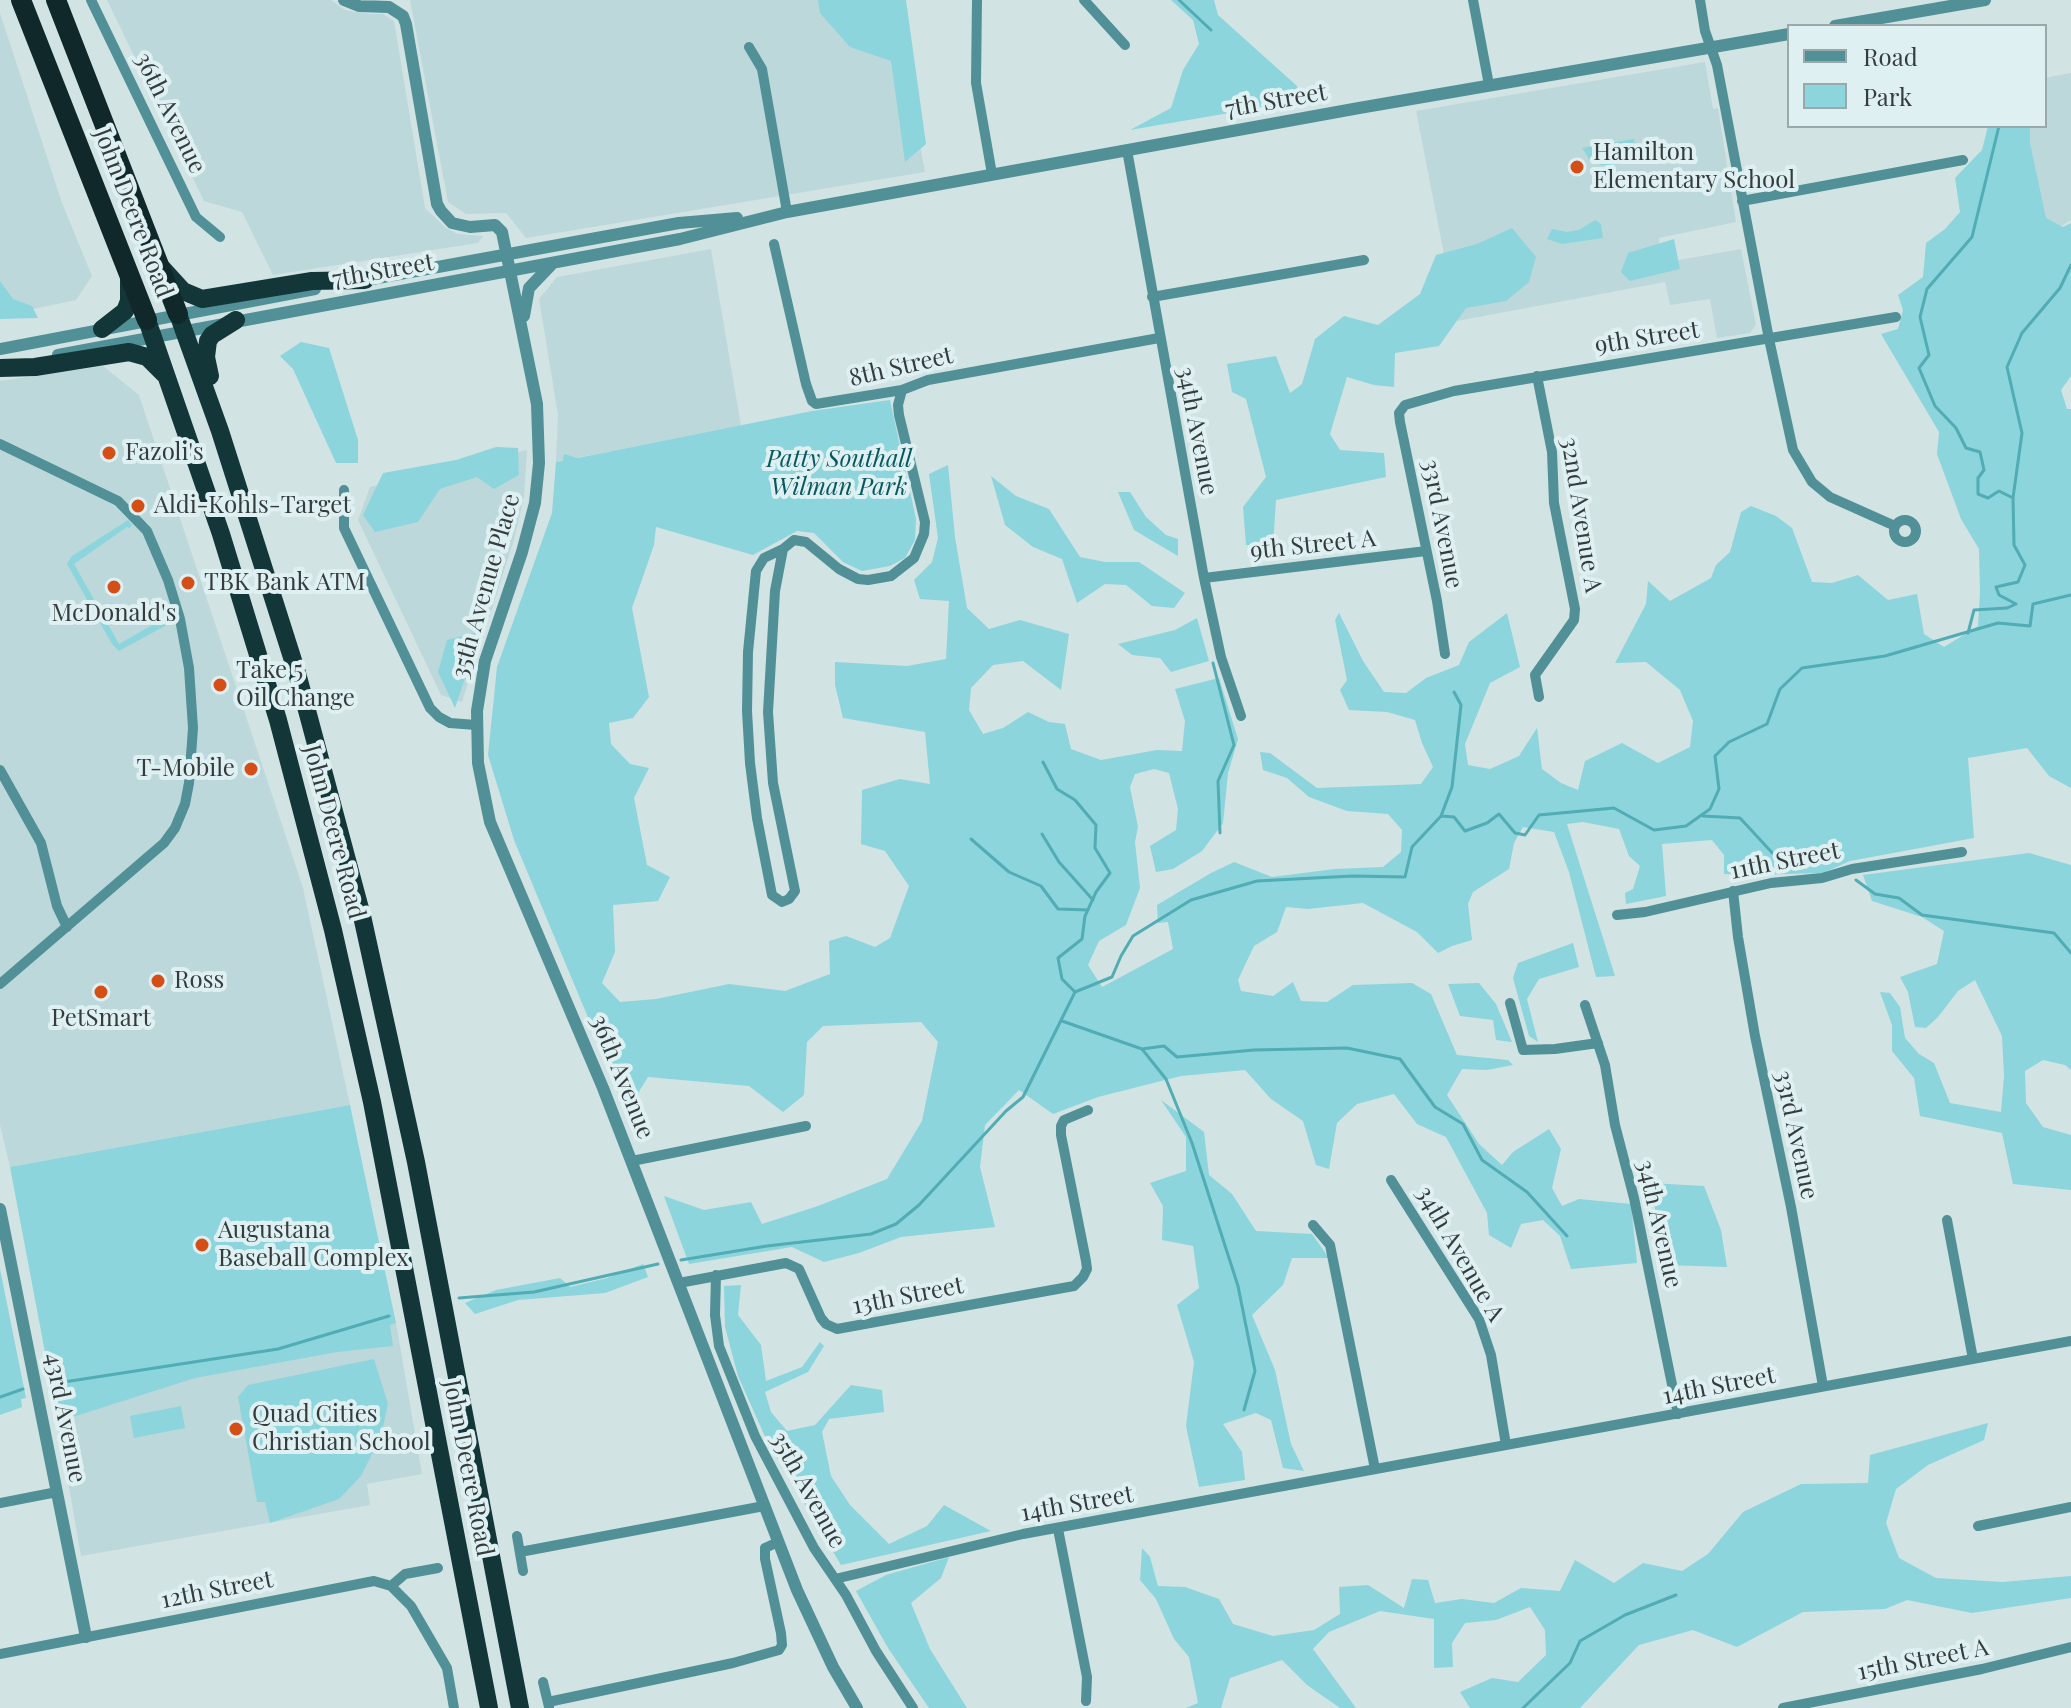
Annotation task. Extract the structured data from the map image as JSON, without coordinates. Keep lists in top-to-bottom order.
{
  "streets": {
    "highway": ["John Deere Road"],
    "street": [
      "7th Street",
      "36th Avenue",
      "9th Street",
      "8th Street",
      "34th Avenue",
      "32nd Avenue A",
      "33rd Avenue",
      "9th Street A",
      "35th Avenue Place",
      "11th Street",
      "34th Avenue A",
      "13th Street",
      "14th Street",
      "43rd Avenue",
      "35th Avenue",
      "12th Street",
      "15th Street A"
    ]
  },
  "crossings": [
    ["7th Street", "John Deere Road"],
    ["7th Street", "34th Avenue"],
    ["7th Street", "35th Avenue Place"],
    ["36th Avenue", "35th Avenue Place"],
    ["36th Avenue", "13th Street"],
    ["9th Street", "32nd Avenue A"],
    ["9th Street", "33rd Avenue"],
    ["8th Street", "34th Avenue"],
    ["34th Avenue", "9th Street A"],
    ["34th Avenue", "14th Street"],
    ["33rd Avenue", "9th Street A"],
    ["33rd Avenue", "11th Street"],
    ["33rd Avenue", "14th Street"],
    ["34th Avenue A", "14th Street"],
    ["13th Street", "35th Avenue"],
    ["14th Street", "35th Avenue"],
    ["43rd Avenue", "12th Street"]
  ],
  "parks": ["Patty Southall Wilman Park"],
  "places": [
    "Hamilton Elementary School",
    "Fazoli's",
    "Aldi-Kohls-Target",
    "TBK Bank ATM",
    "McDonald's",
    "Take 5 Oil Change",
    "T-Mobile",
    "Ross",
    "PetSmart",
    "Augustana Baseball Complex",
    "Quad Cities Christian School"
  ],
  "legend": ["Road", "Park"]
}
